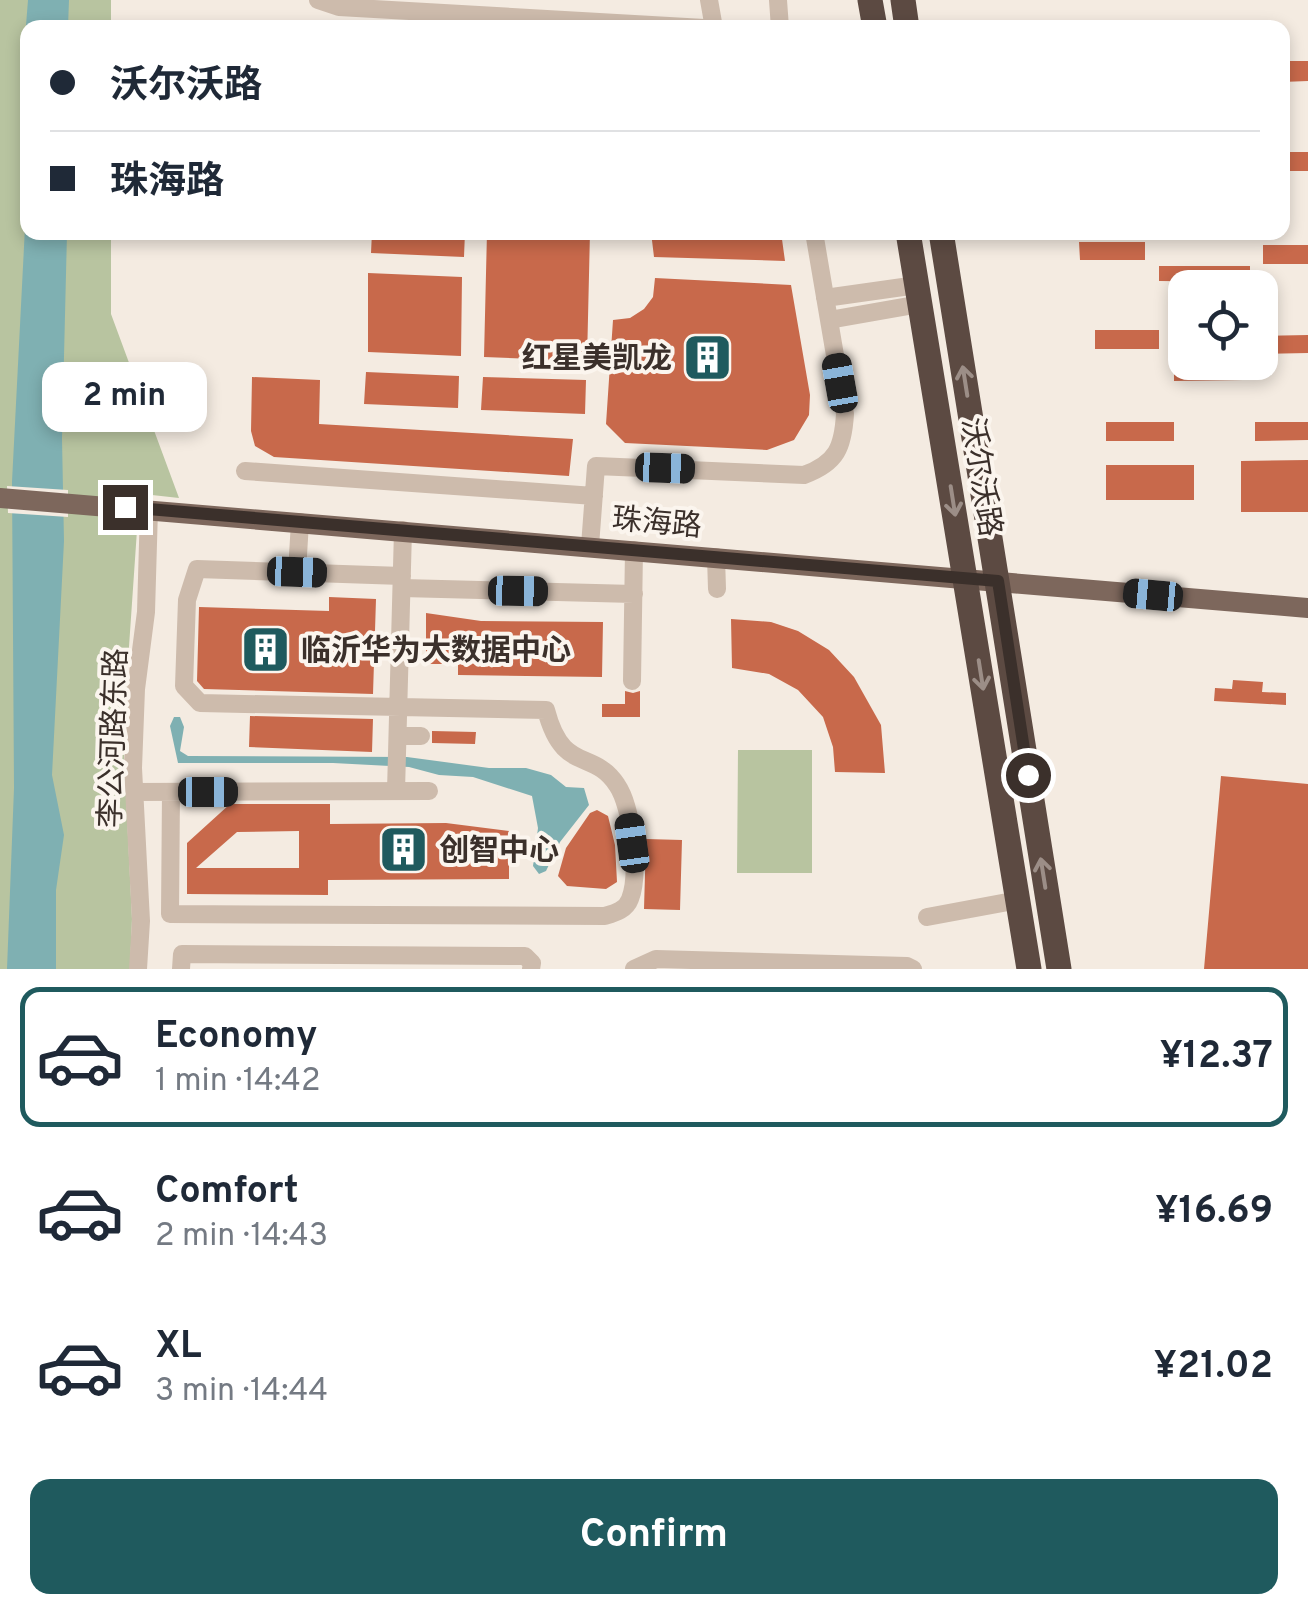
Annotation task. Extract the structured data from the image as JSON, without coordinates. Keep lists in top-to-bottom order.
{
  "streets": {
    "highway": ["沃尔沃路"],
    "main road": ["珠海路"],
    "street": ["李公河路东路"]
  },
  "crossings": [
    ["沃尔沃路", "珠海路"],
    ["珠海路", "李公河路东路"]
  ],
  "places": {
    "building": ["红星美凯龙", "临沂华为大数据中心", "创智中心"]
  },
  "page": {
    "banner": ["沃尔沃路", "珠海路"],
    "bubble": "2 min",
    "list": [
      {
        "name": "Economy",
        "note": "1 min · 14:42",
        "value": "¥12.37"
      },
      {
        "name": "Comfort",
        "note": "2 min · 14:43",
        "value": "¥16.69"
      },
      {
        "name": "XL",
        "note": "3 min · 14:44",
        "value": "¥21.02"
      }
    ],
    "buttons": "Confirm"
  }
}
